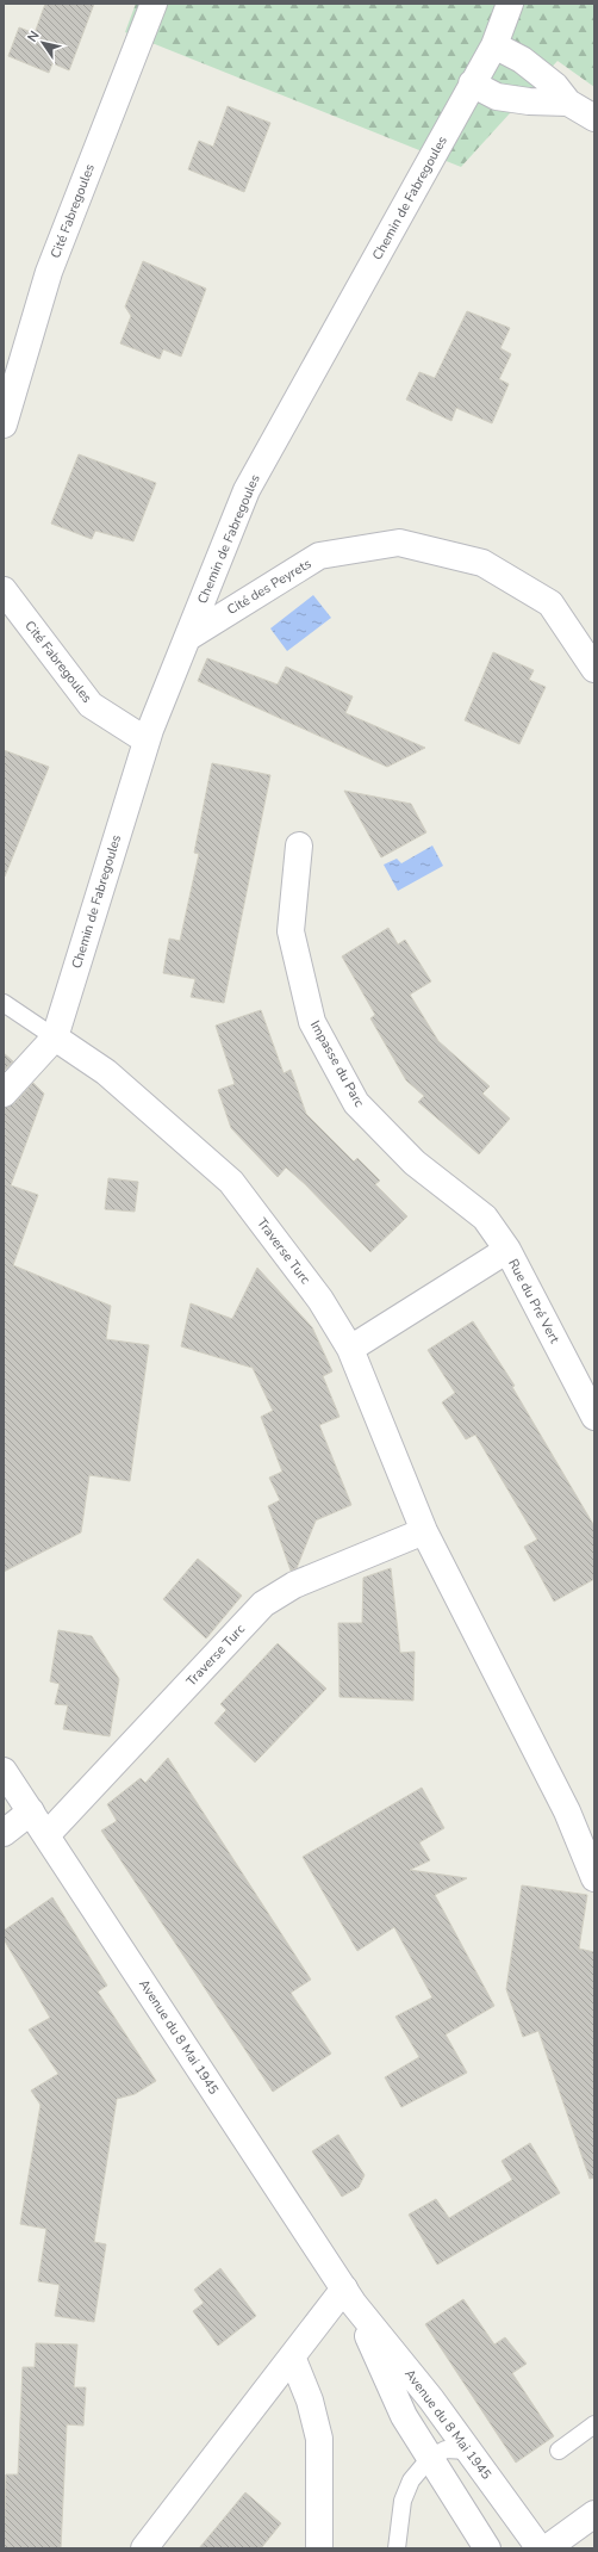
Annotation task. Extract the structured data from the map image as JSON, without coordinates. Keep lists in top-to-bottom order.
{
  "streets": {
    "street": [
      "Chemin de Fabregoules",
      "Cité Fabregoules",
      "Cité des Peyrets",
      "Impasse du Parc",
      "Traverse Turc",
      "Rue du Pré Vert",
      "Avenue du 8 Mai 1945"
    ]
  },
  "crossings": [
    ["Chemin de Fabregoules", "Cité Fabregoules"],
    ["Chemin de Fabregoules", "Cité des Peyrets"],
    ["Chemin de Fabregoules", "Traverse Turc"],
    ["Impasse du Parc", "Rue du Pré Vert"],
    ["Traverse Turc", "Rue du Pré Vert"],
    ["Traverse Turc", "Avenue du 8 Mai 1945"]
  ],
  "north": "top left"
}
